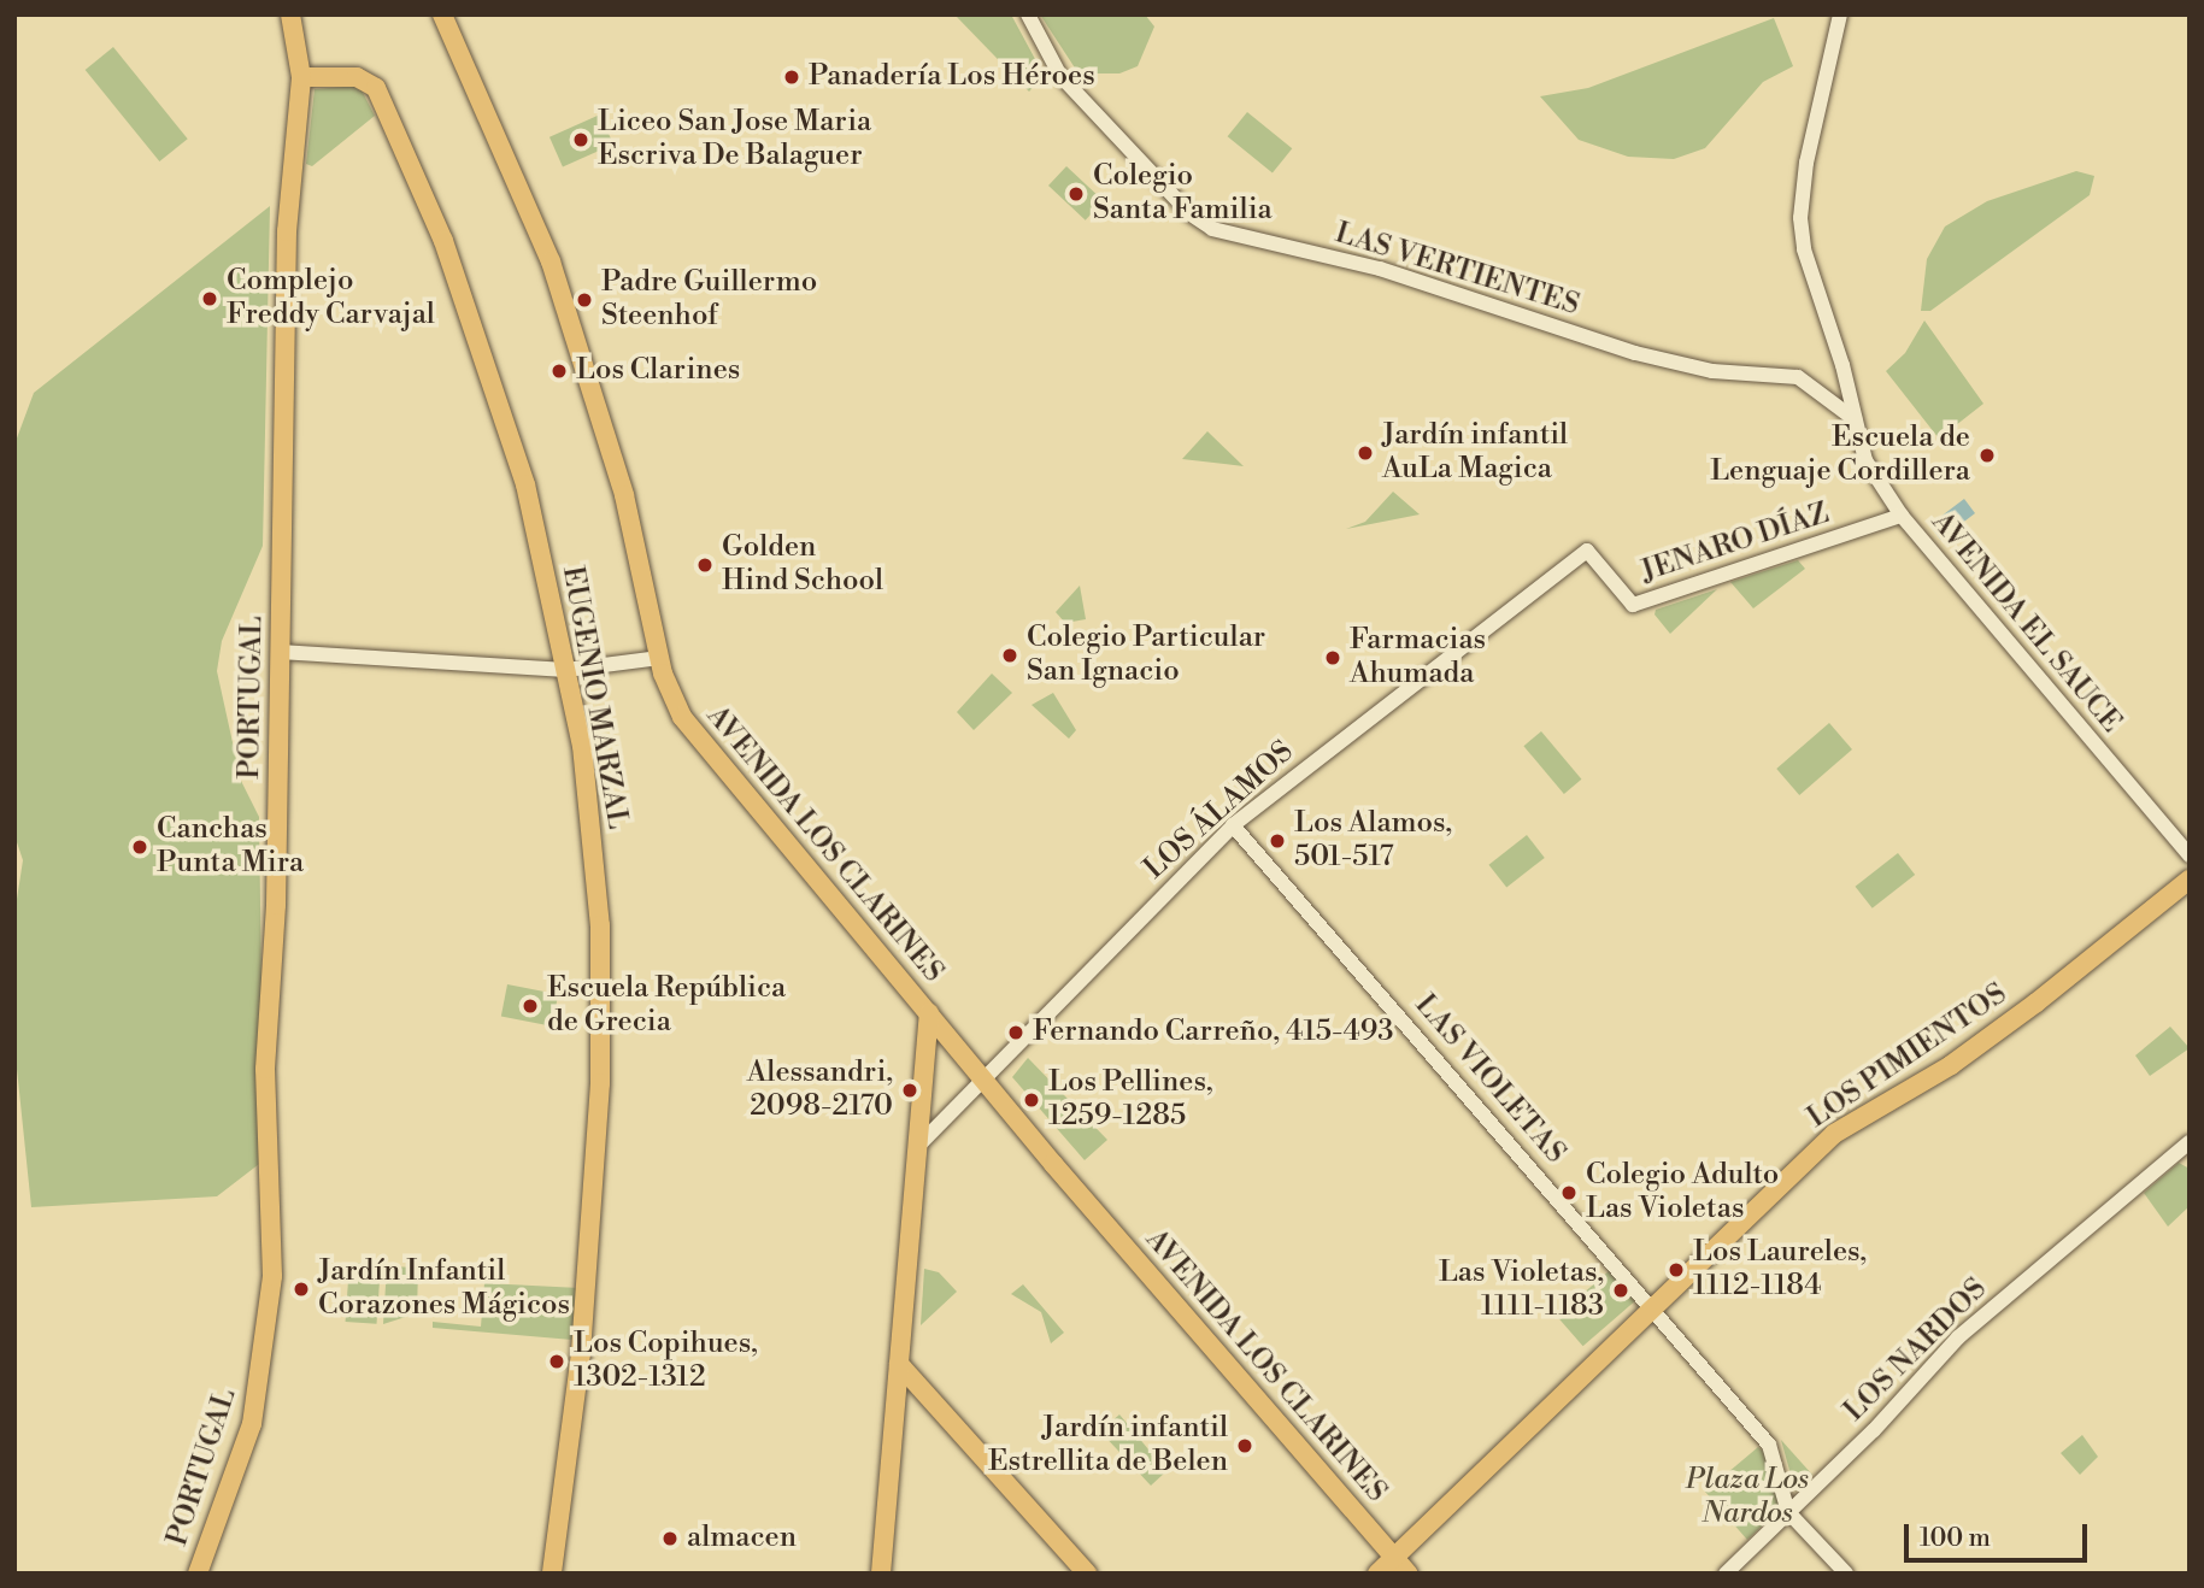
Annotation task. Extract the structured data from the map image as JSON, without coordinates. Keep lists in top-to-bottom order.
{
  "streets": {
    "main road": [
      "PORTUGAL",
      "EUGENIO MARZAL",
      "AVENIDA LOS CLARINES",
      "LOS PIMIENTOS"
    ],
    "street": [
      "LAS VERTIENTES",
      "JENARO DÍAZ",
      "AVENIDA EL SAUCE",
      "LOS ÁLAMOS",
      "LAS VIOLETAS",
      "LOS NARDOS"
    ]
  },
  "crossings": [
    ["LAS VERTIENTES", "AVENIDA EL SAUCE"],
    ["JENARO DÍAZ", "AVENIDA EL SAUCE"],
    ["JENARO DÍAZ", "LOS ÁLAMOS"],
    ["PORTUGAL", "EUGENIO MARZAL"],
    ["LOS ÁLAMOS", "AVENIDA LOS CLARINES"],
    ["LOS ÁLAMOS", "LAS VIOLETAS"],
    ["AVENIDA LOS CLARINES", "LOS PIMIENTOS"],
    ["LOS PIMIENTOS", "LAS VIOLETAS"],
    ["LAS VIOLETAS", "LOS NARDOS"]
  ],
  "parks": ["Plaza Los Nardos"],
  "places": [
    "Panadería Los Héroes",
    "Liceo San Jose Maria Escriva De Balaguer",
    "Colegio Santa Familia",
    "Complejo Freddy Carvajal",
    "Padre Guillermo Steenhof",
    "Los Clarines",
    "Jardín infantil AuLa Magica",
    "Escuela de Lenguaje Cordillera",
    "Golden Hind School",
    "Colegio Particular San Ignacio",
    "Farmacias Ahumada",
    "Los Alamos, 501-517",
    "Canchas Punta Mira",
    "Escuela República de Grecia",
    "Fernando Carreño, 415-493",
    "Alessandri, 2098-2170",
    "Los Pellines, 1259-1285",
    "Colegio Adulto Las Violetas",
    "Los Laureles, 1112-1184",
    "Jardín Infantil Corazones Mágicos",
    "Las Violetas, 1111-1183",
    "Los Copihues, 1302-1312",
    "Jardín infantil Estrellita de Belen",
    "almacen"
  ],
  "scale_bar": "100 m"
}
